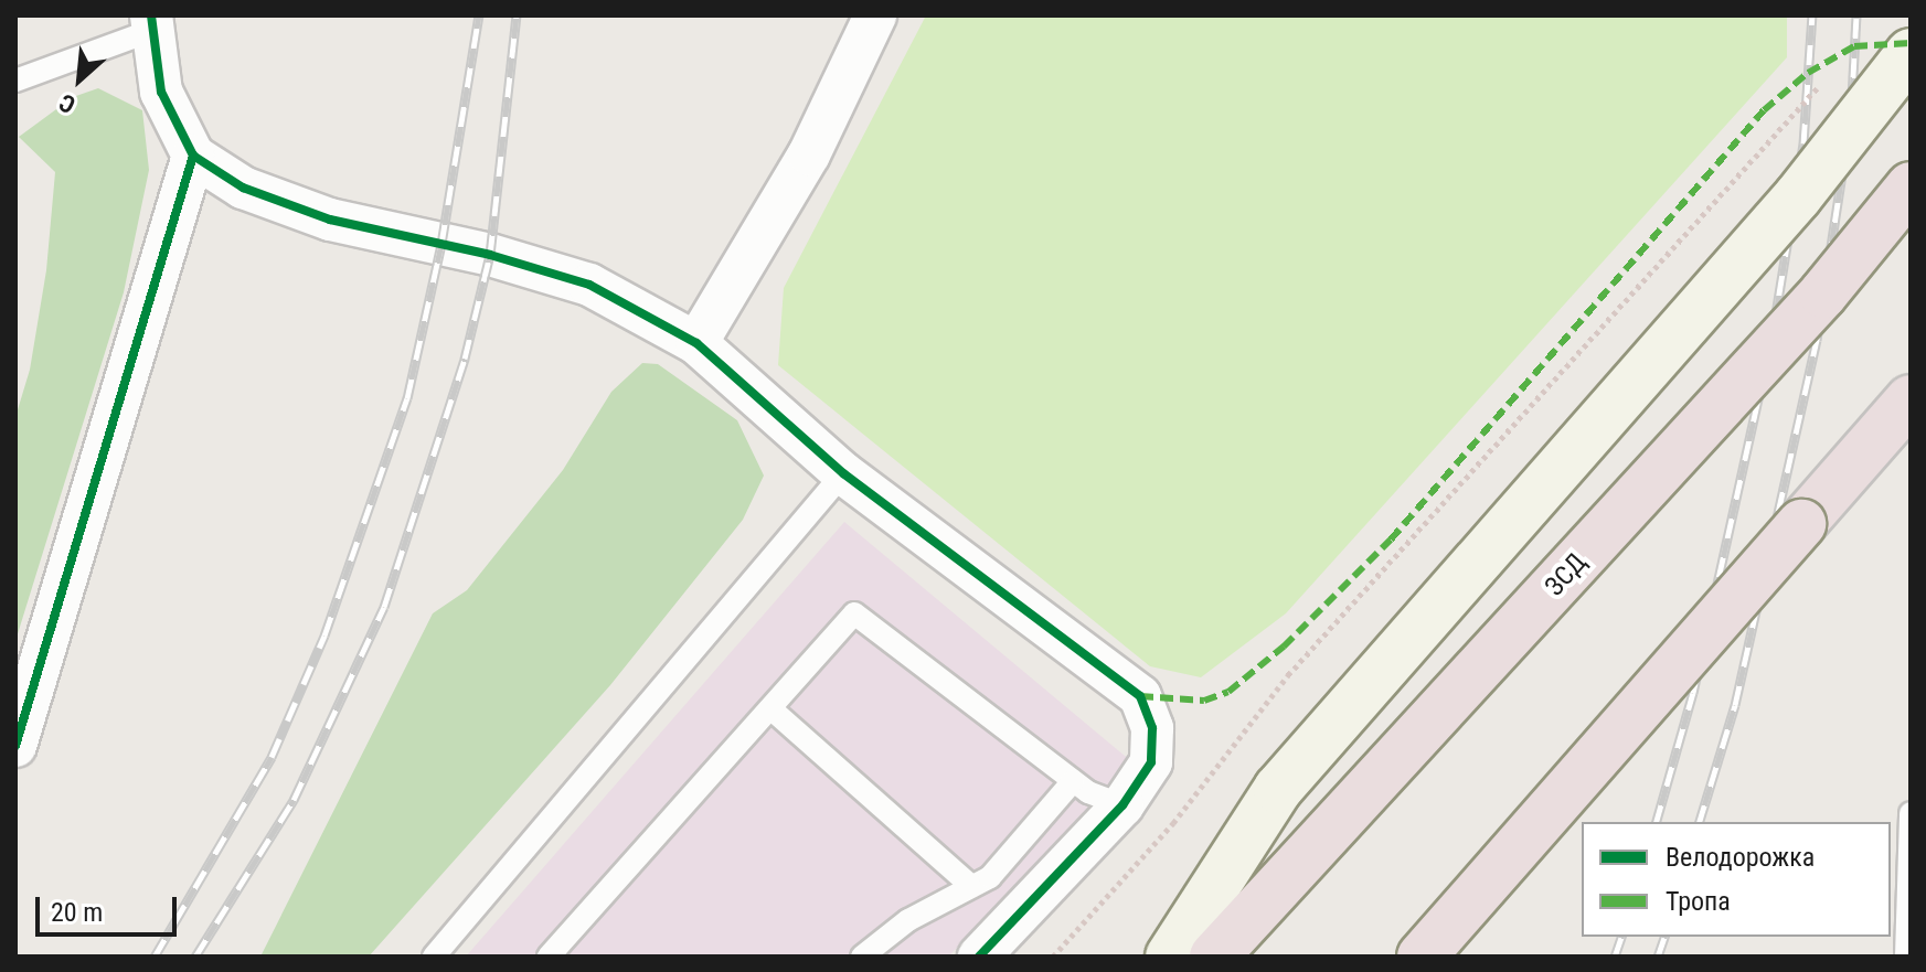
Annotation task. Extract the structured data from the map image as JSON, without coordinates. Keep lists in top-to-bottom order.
{
  "streets": {
    "highway": ["ЗСД"]
  },
  "legend": ["Велодорожка", "Тропа"],
  "scale_bar": "20 m",
  "north": "bottom left"
}
